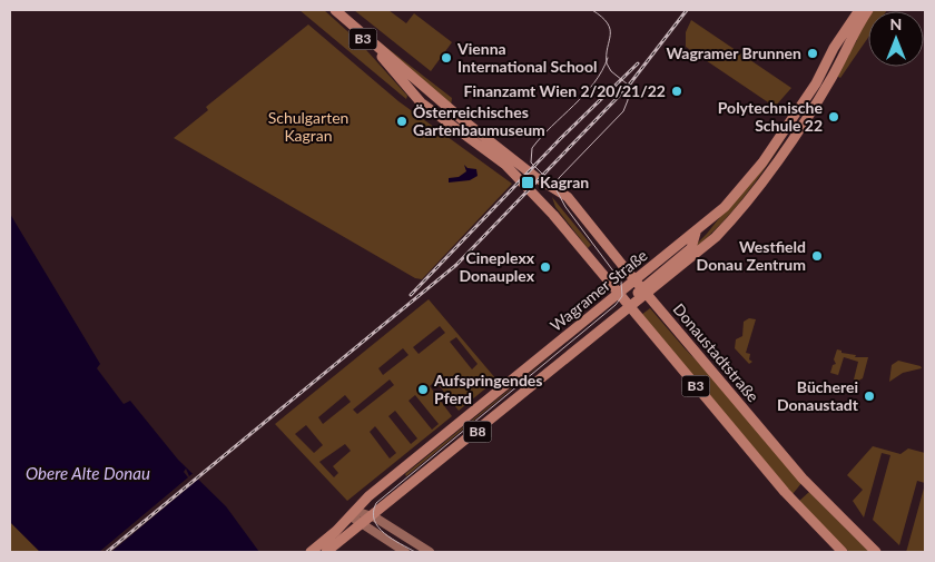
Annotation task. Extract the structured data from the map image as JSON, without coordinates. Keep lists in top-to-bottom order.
{
  "streets": {
    "main road": [
      "B3",
      "Wagramer Straße",
      "Donaustadtstraße",
      "B8"
    ]
  },
  "crossings": [
    ["B3", "Wagramer Straße"],
    ["B3", "Donaustadtstraße"],
    ["Wagramer Straße", "Donaustadtstraße"]
  ],
  "water": ["Obere Alte Donau"],
  "parks": ["Schulgarten Kagran"],
  "places": {
    "other": [
      "Wagramer Brunnen",
      "Vienna International School",
      "Finanzamt Wien 2/20/21/22",
      "Polytechnische Schule 22",
      "Österreichisches Gartenbaumuseum",
      "Westfield Donau Zentrum",
      "Cineplexx Donauplex",
      "Aufspringendes Pferd",
      "Bücherei Donaustadt"
    ],
    "transit": ["Kagran"]
  },
  "north": "top"
}
